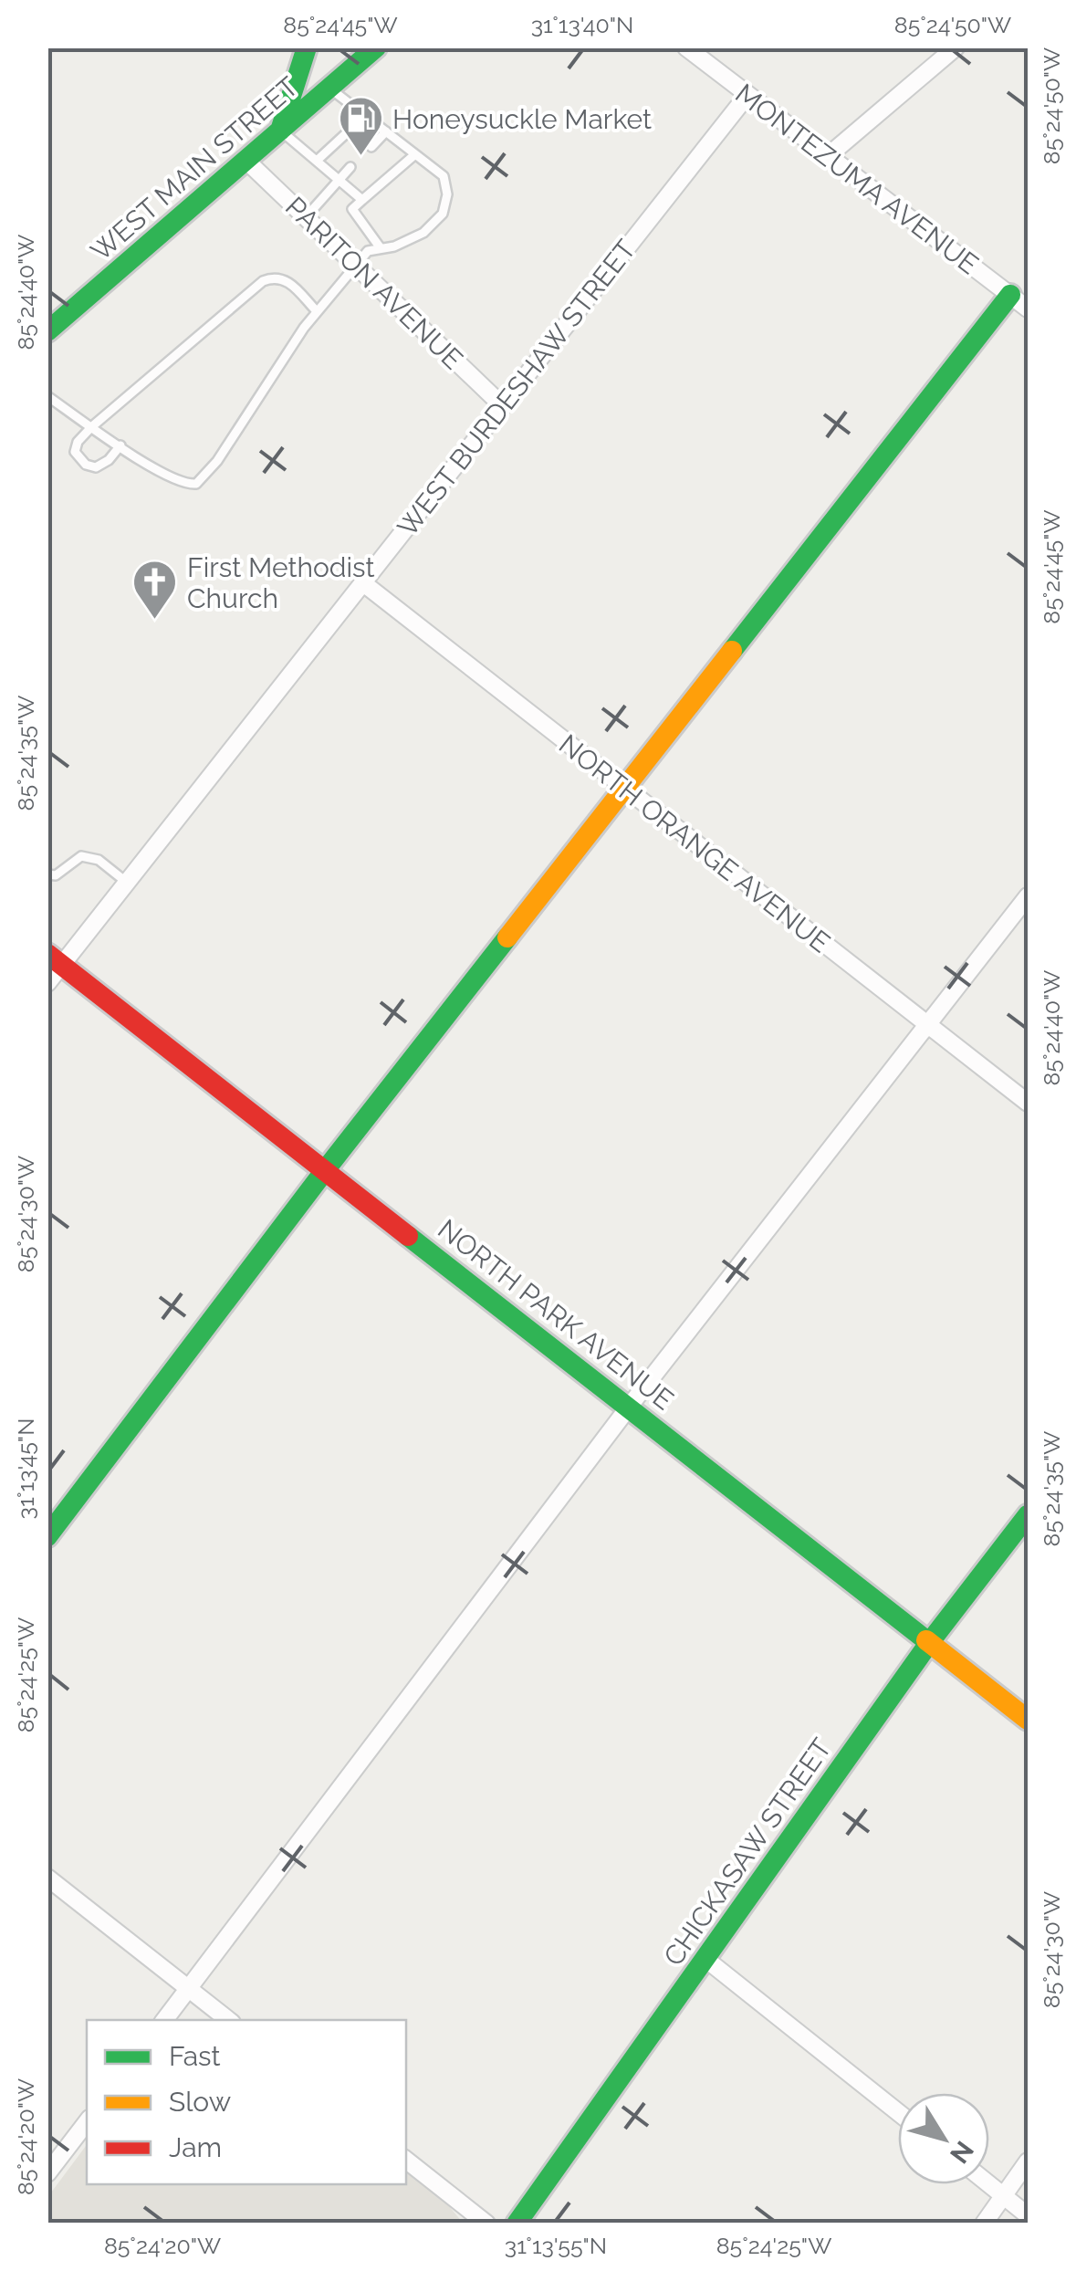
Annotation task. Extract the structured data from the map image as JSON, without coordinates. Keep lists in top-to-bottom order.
{
  "streets": {
    "street": [
      "WEST MAIN STREET",
      "MONTEZUMA AVENUE",
      "PARITON AVENUE",
      "WEST BURDESHAW STREET",
      "NORTH ORANGE AVENUE",
      "NORTH PARK AVENUE",
      "CHICKASAW STREET"
    ]
  },
  "crossings": [
    ["WEST MAIN STREET", "PARITON AVENUE"],
    ["MONTEZUMA AVENUE", "WEST BURDESHAW STREET"],
    ["PARITON AVENUE", "WEST BURDESHAW STREET"],
    ["WEST BURDESHAW STREET", "NORTH ORANGE AVENUE"],
    ["WEST BURDESHAW STREET", "NORTH PARK AVENUE"],
    ["NORTH PARK AVENUE", "CHICKASAW STREET"]
  ],
  "places": {
    "fuel station": ["Honeysuckle Market"],
    "church": ["First Methodist Church"]
  },
  "legend": ["Fast", "Slow", "Jam"],
  "north": "bottom right",
  "coordinates": [
    "85°24'45\"W",
    "31°13'40\"N",
    "85°24'50\"W",
    "85°24'40\"W",
    "85°24'35\"W",
    "85°24'30\"W",
    "31°13'45\"N",
    "85°24'25\"W",
    "85°24'20\"W",
    "31°13'55\"N"
  ]
}
